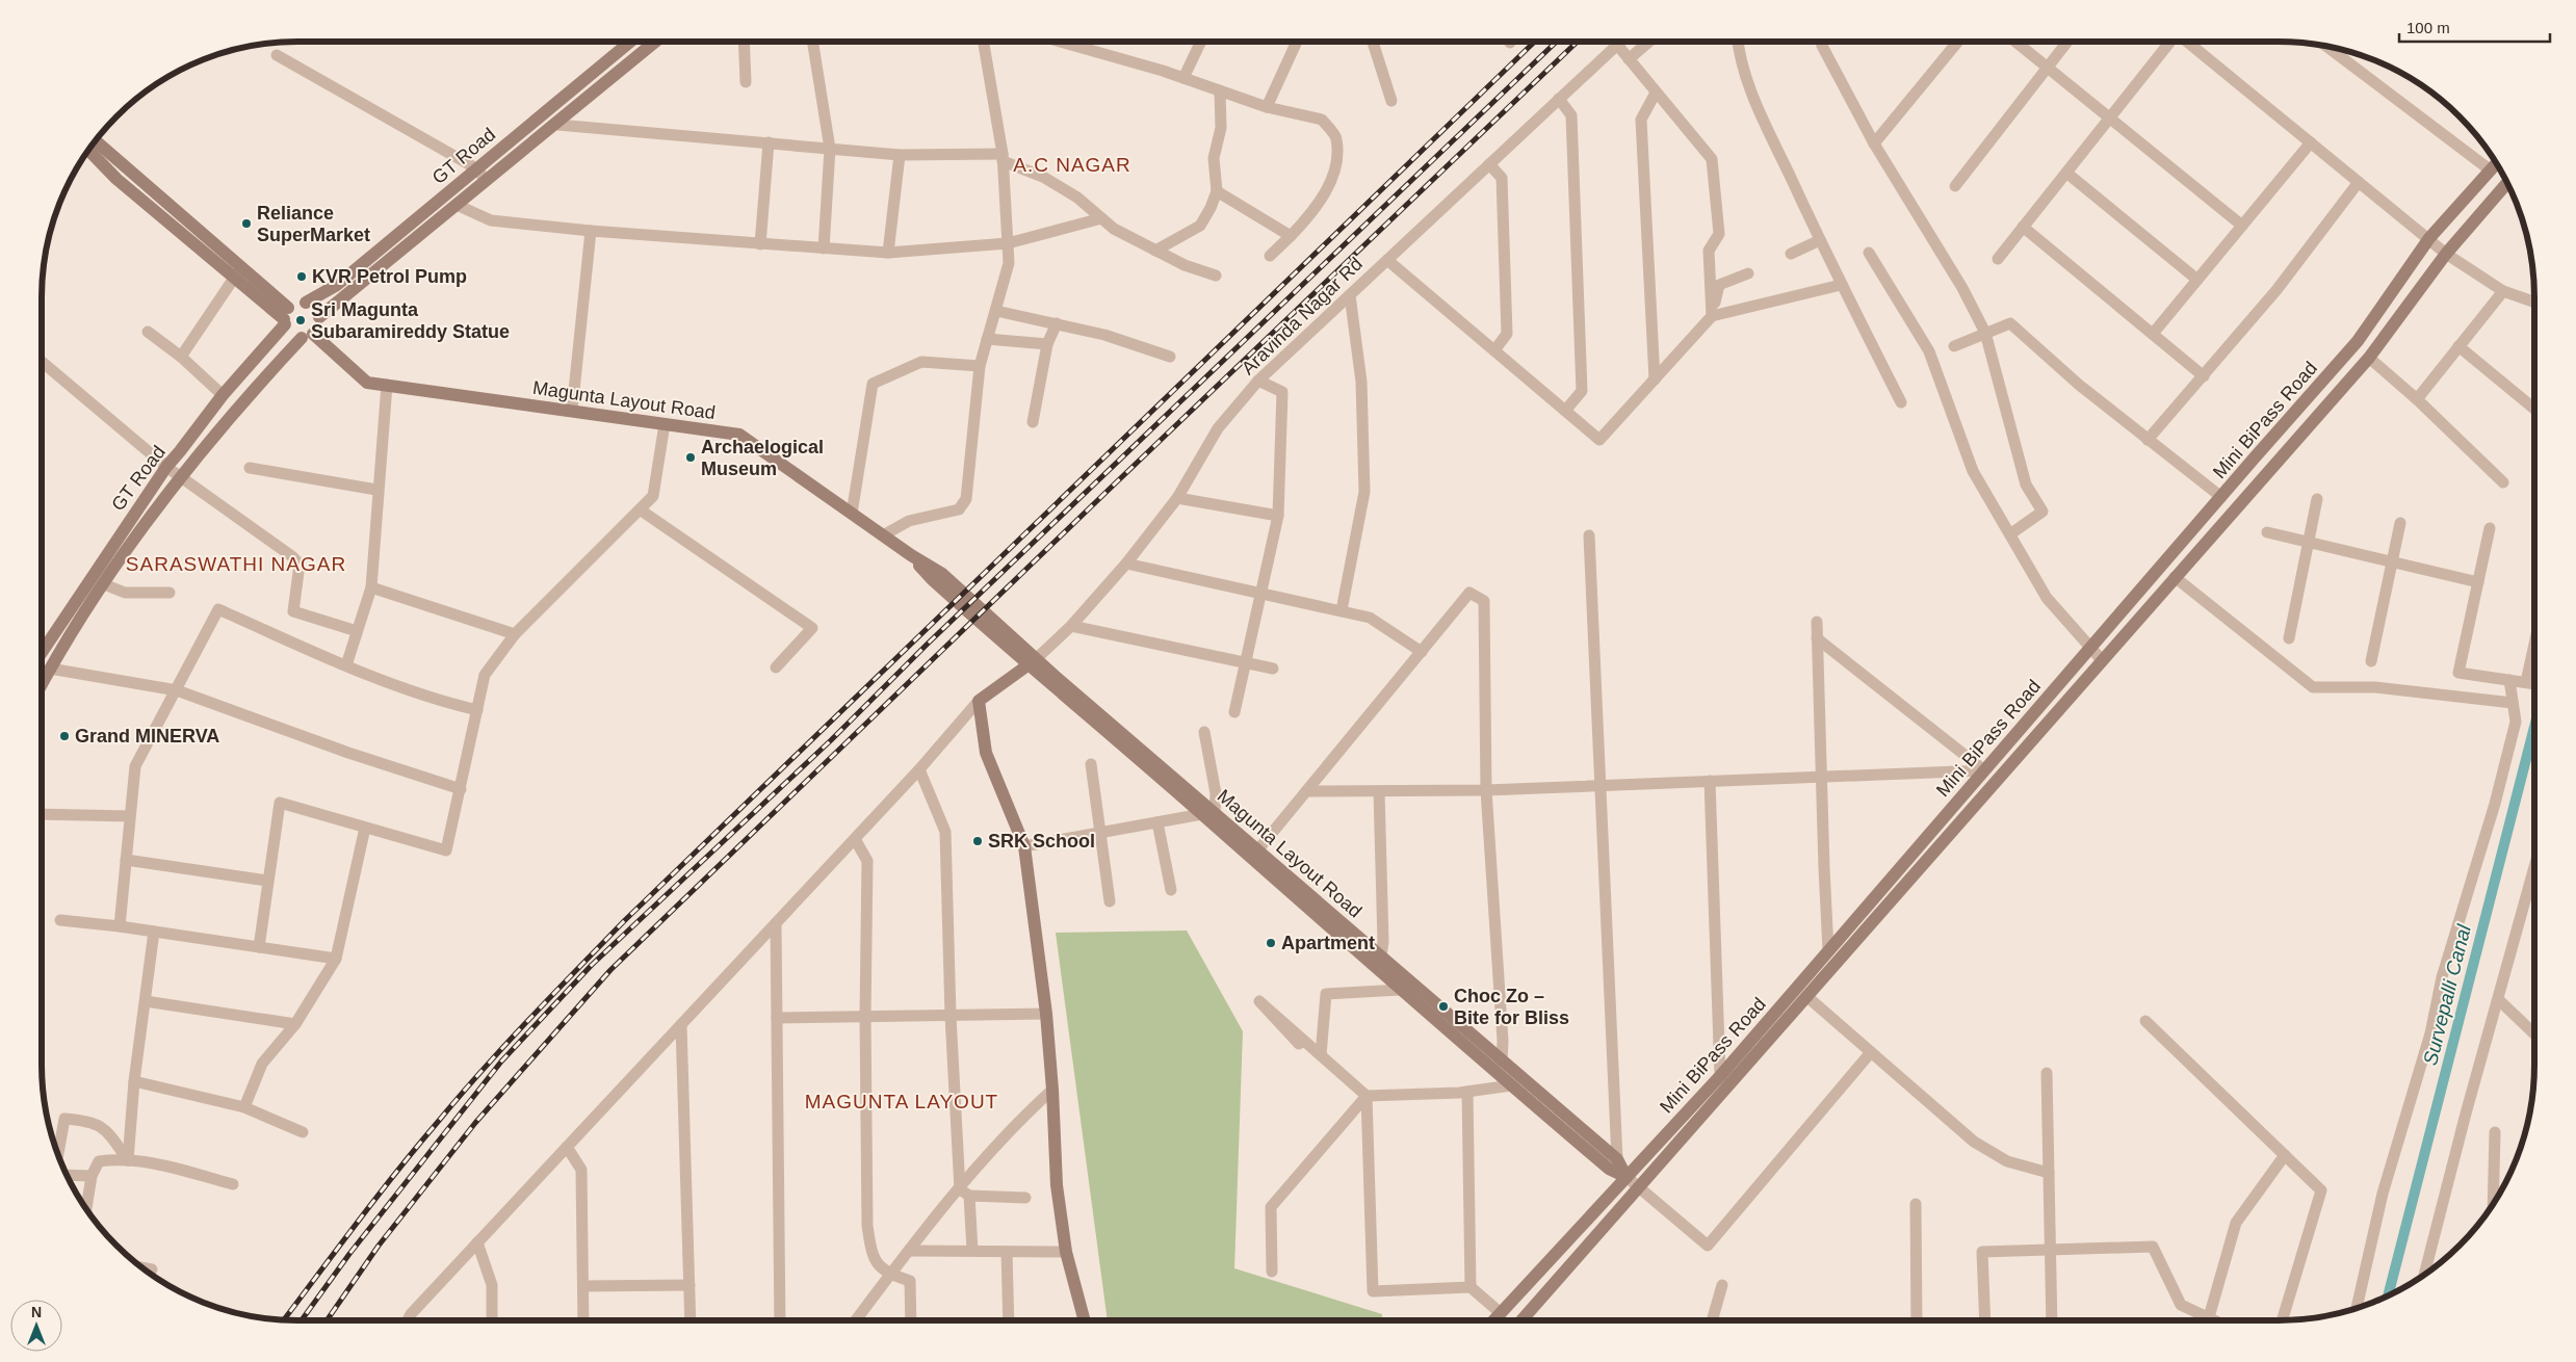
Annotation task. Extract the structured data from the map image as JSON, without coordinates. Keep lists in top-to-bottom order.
{
  "streets": {
    "main road": ["GT Road", "Magunta Layout Road", "Mini BiPass Road"],
    "street": ["Aravinda Nagar Rd"]
  },
  "crossings": [
    ["GT Road", "Magunta Layout Road"],
    ["Aravinda Nagar Rd", "Magunta Layout Road"],
    ["Magunta Layout Road", "Mini BiPass Road"]
  ],
  "districts": ["A.C NAGAR", "SARASWATHI NAGAR", "MAGUNTA LAYOUT"],
  "water": ["Survepalli Canal"],
  "places": [
    "Reliance SuperMarket",
    "KVR Petrol Pump",
    "Sri Magunta Subaramireddy Statue",
    "Archaelogical Museum",
    "Grand MINERVA",
    "SRK School",
    "Apartment",
    "Choc Zo – Bite for Bliss"
  ],
  "scale_bar": "100 m",
  "north": "top"
}
